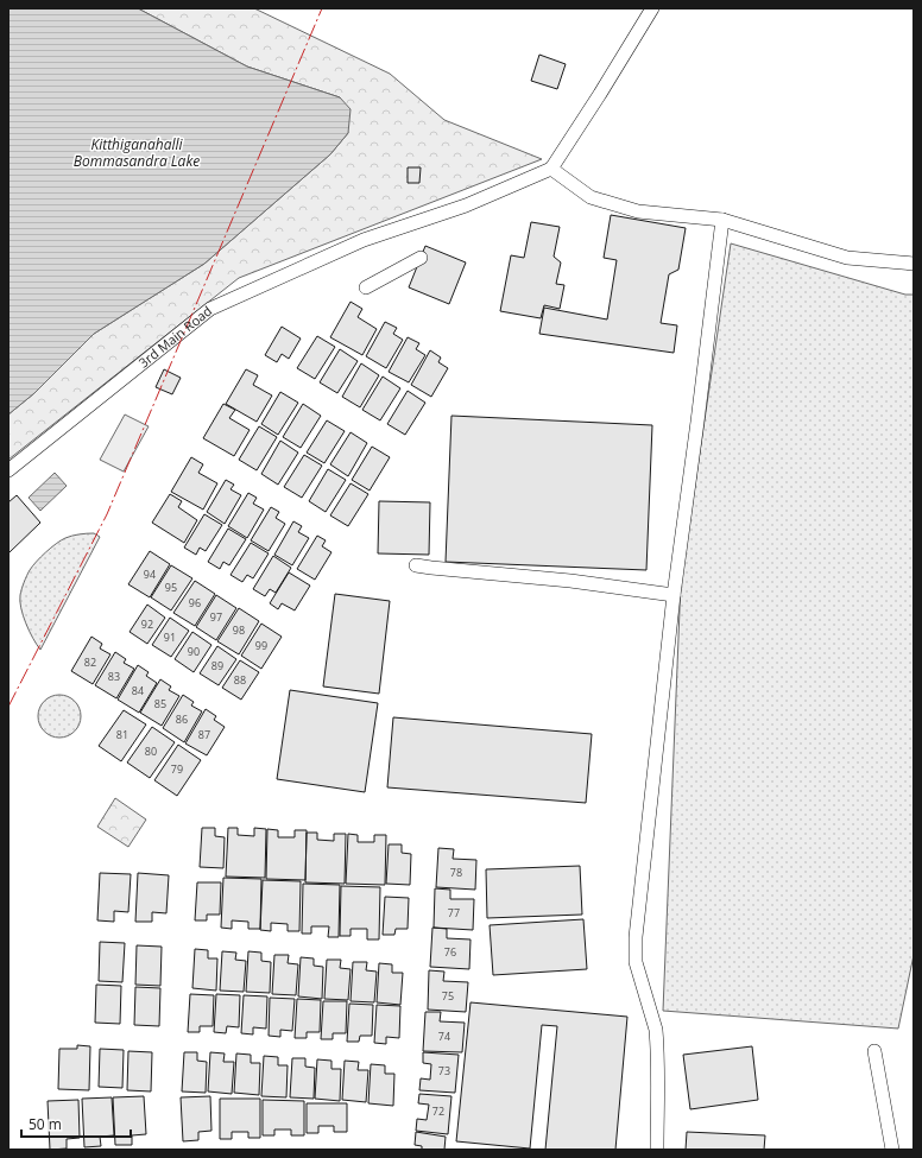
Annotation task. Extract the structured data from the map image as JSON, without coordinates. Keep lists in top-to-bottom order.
{
  "streets": {
    "street": ["3rd Main Road"]
  },
  "water": ["Kitthiganahalli Bommasandra Lake"],
  "house_numbers": [
    "94",
    "95",
    "96",
    "97",
    "92",
    "98",
    "91",
    "99",
    "90",
    "82",
    "89",
    "83",
    "88",
    "84",
    "85",
    "86",
    "81",
    "87",
    "80",
    "79",
    "78",
    "77",
    "76",
    "75",
    "74",
    "73",
    "72"
  ],
  "scale_bar": "50 m"
}
